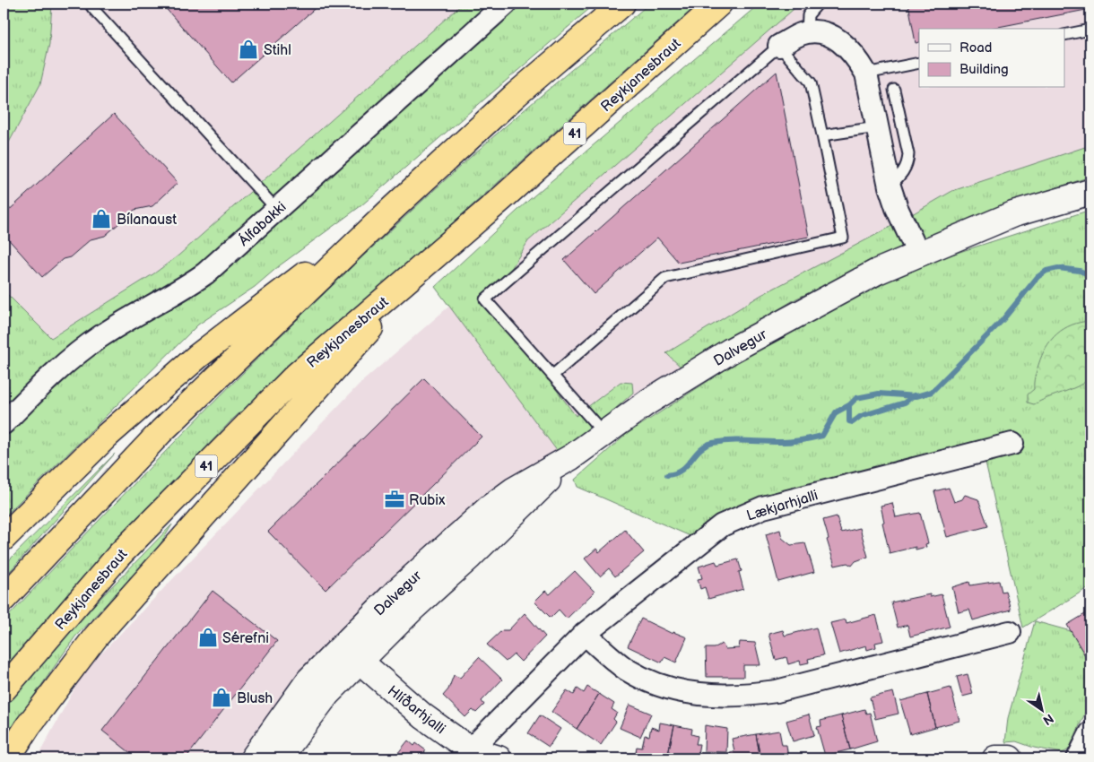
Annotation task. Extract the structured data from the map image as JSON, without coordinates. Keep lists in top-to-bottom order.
{
  "streets": {
    "highway": ["Reykjanesbraut", "41"],
    "street": [
      "Álfabakki",
      "Dalvegur",
      "Lækjarhjalli",
      "Hlíðarhjalli"
    ]
  },
  "crossings": [
    ["Dalvegur", "Hlíðarhjalli"],
    ["Lækjarhjalli", "Hlíðarhjalli"]
  ],
  "places": {
    "shop": [
      "Stihl",
      "Bílanaust",
      "Sérefni",
      "Blush"
    ],
    "office": ["Rubix"]
  },
  "legend": ["Road", "Building"],
  "north": "bottom right"
}
